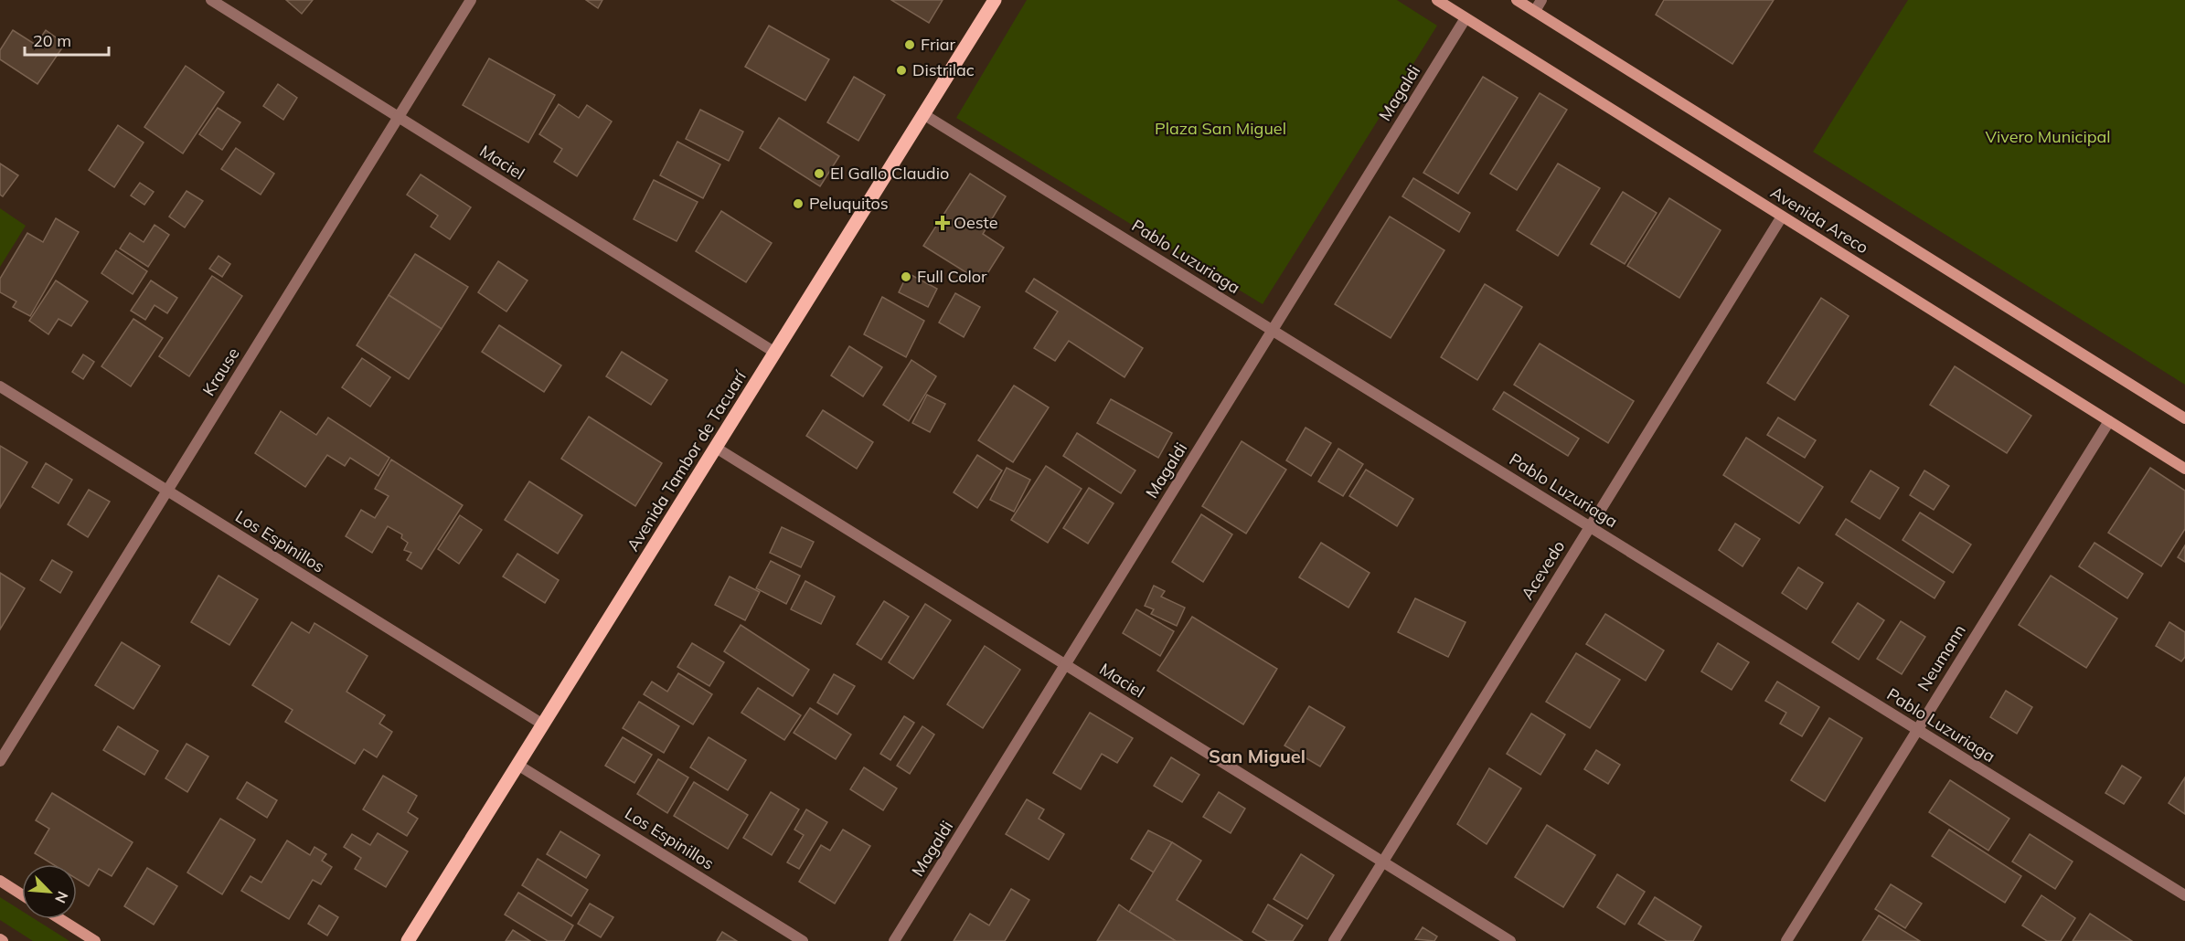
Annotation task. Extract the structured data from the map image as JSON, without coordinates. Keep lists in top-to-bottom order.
{
  "streets": {
    "main road": ["Avenida Areco", "Avenida Tambor de Tacuarí"],
    "street": [
      "Magaldi",
      "Maciel",
      "Pablo Luzuriaga",
      "Krause",
      "Los Espinillos",
      "Acevedo",
      "Neumann"
    ]
  },
  "crossings": [
    ["Magaldi", "Maciel"],
    ["Magaldi", "Avenida Areco"],
    ["Magaldi", "Pablo Luzuriaga"],
    ["Maciel", "Krause"],
    ["Maciel", "Avenida Tambor de Tacuarí"],
    ["Maciel", "Acevedo"],
    ["Avenida Areco", "Acevedo"],
    ["Avenida Areco", "Neumann"],
    ["Pablo Luzuriaga", "Avenida Tambor de Tacuarí"],
    ["Pablo Luzuriaga", "Acevedo"],
    ["Pablo Luzuriaga", "Neumann"],
    ["Krause", "Los Espinillos"],
    ["Avenida Tambor de Tacuarí", "Los Espinillos"]
  ],
  "districts": ["San Miguel"],
  "parks": ["Plaza San Miguel", "Vivero Municipal"],
  "places": {
    "other": [
      "Friar",
      "Distrilac",
      "El Gallo Claudio",
      "Peluquitos",
      "Full Color"
    ],
    "health": ["Oeste"]
  },
  "scale_bar": "20 m",
  "north": "bottom right"
}
